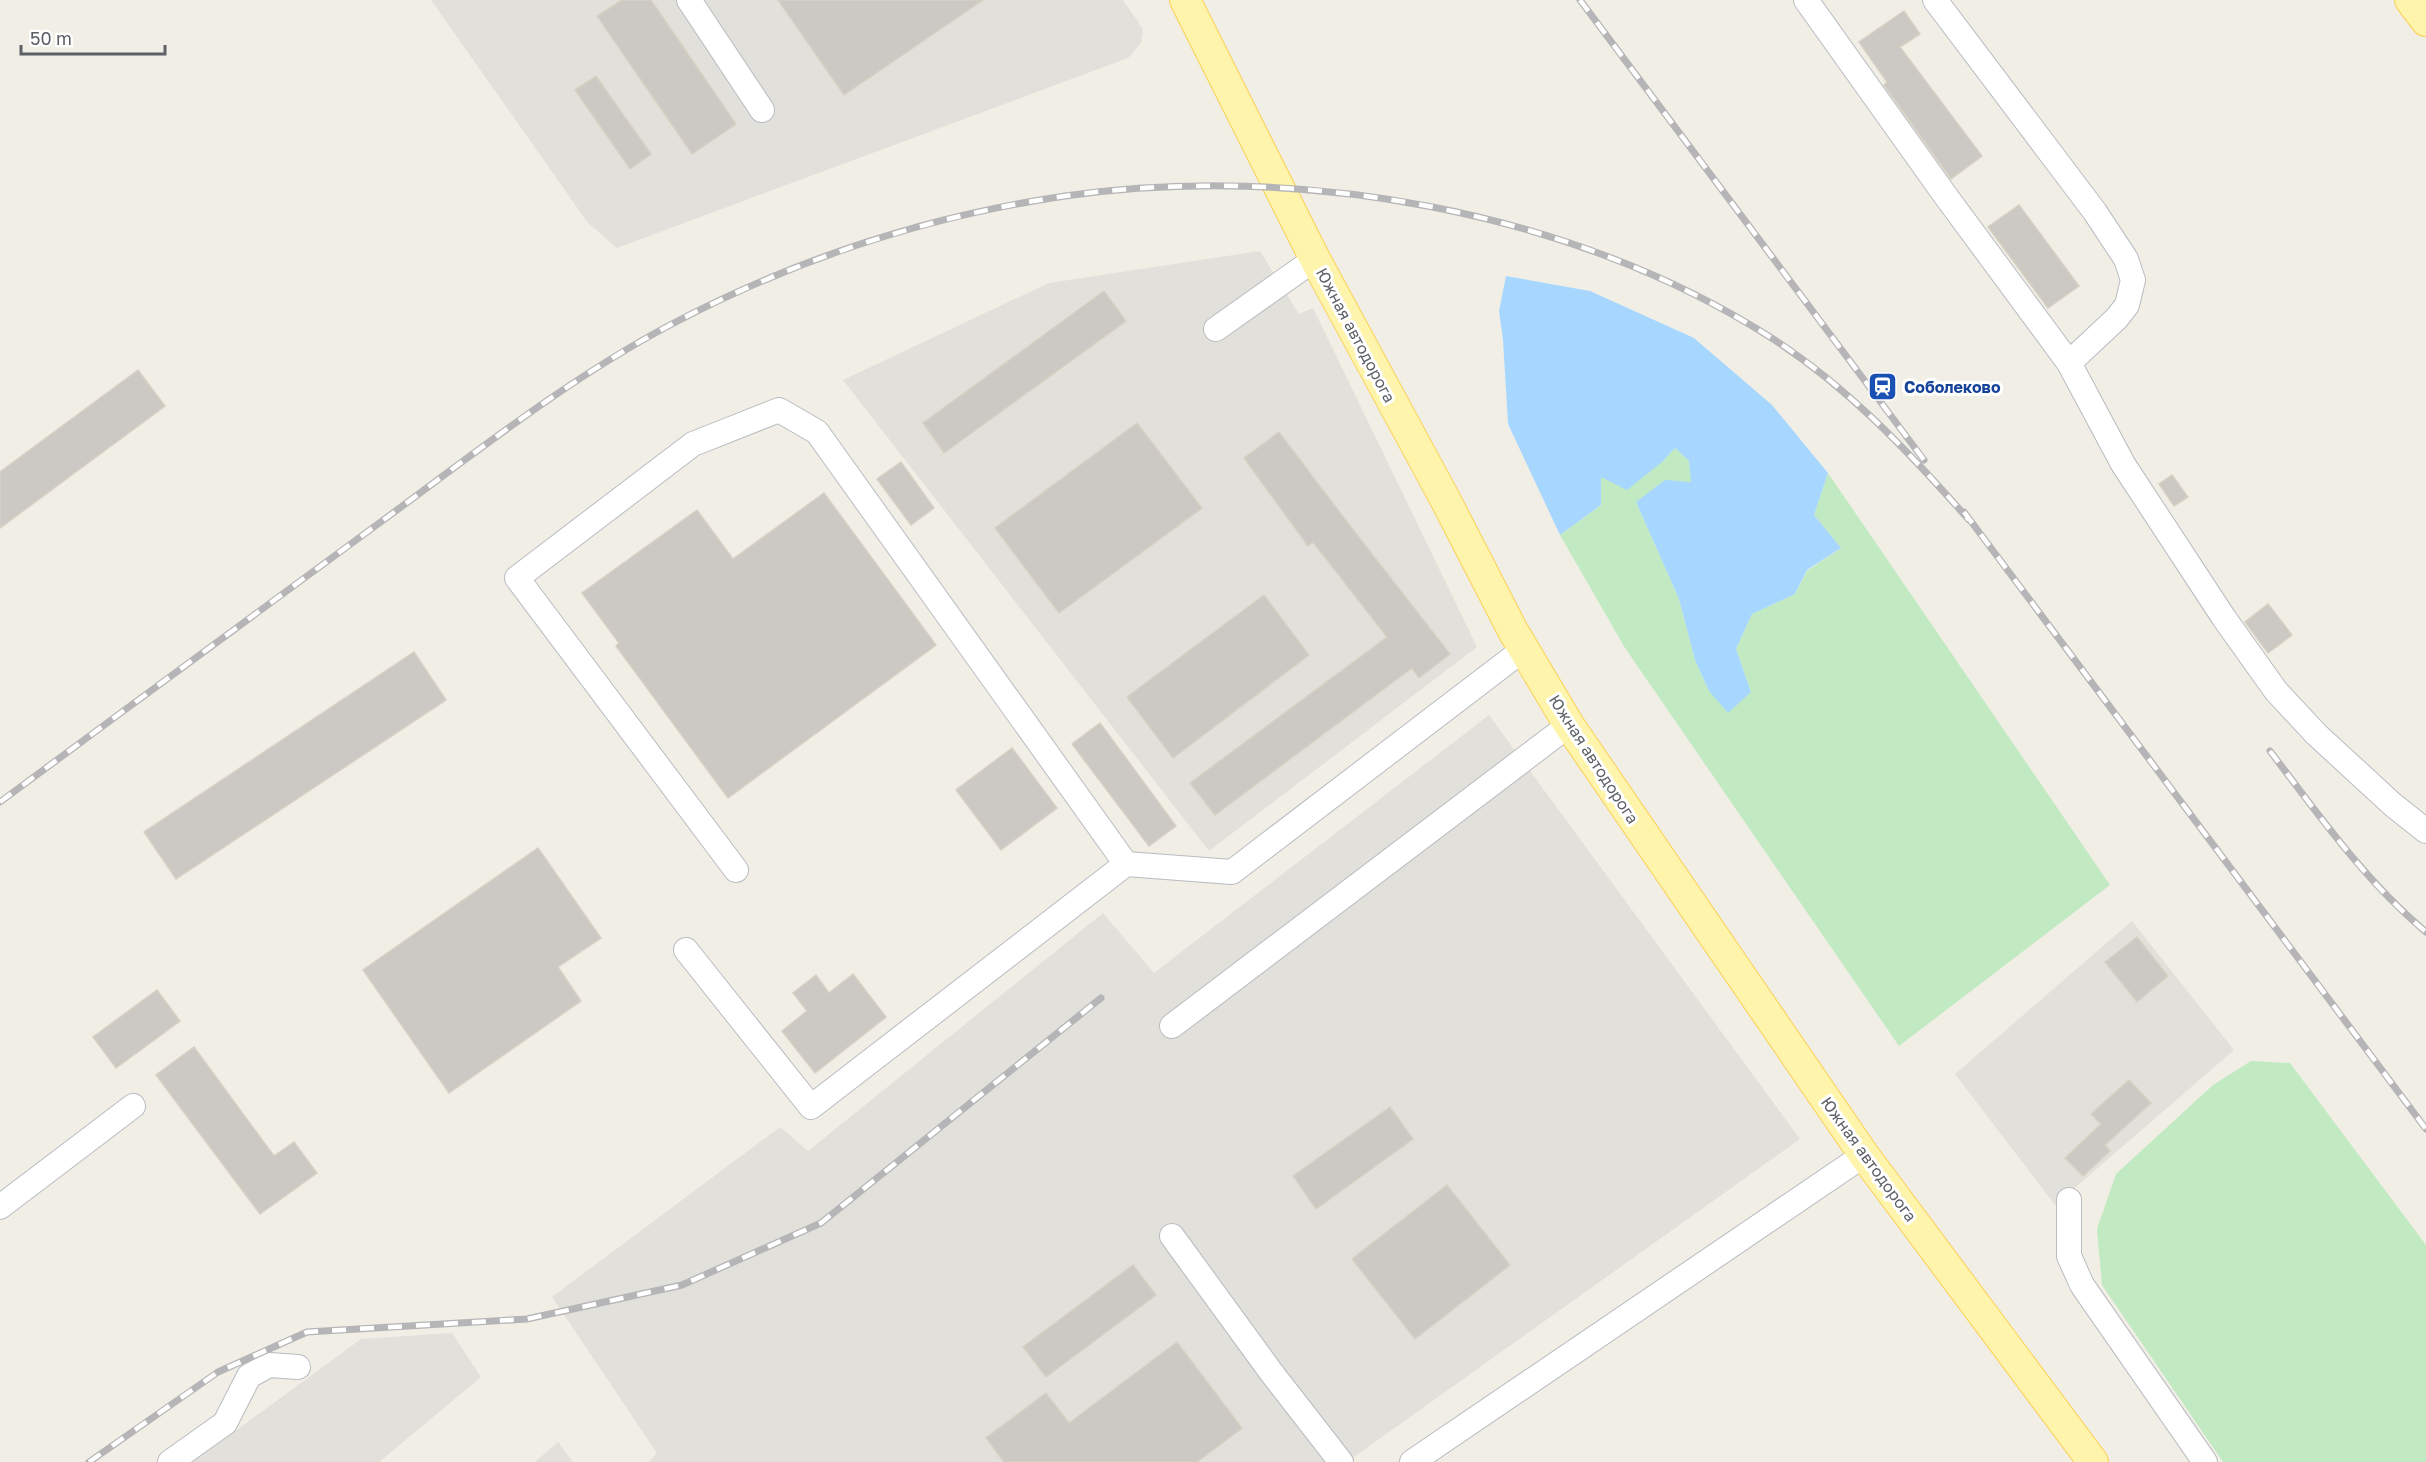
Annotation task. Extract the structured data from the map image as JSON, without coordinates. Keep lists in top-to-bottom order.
{
  "streets": {
    "main road": ["Южная автодорога"]
  },
  "places": {
    "station": ["Соболеково"]
  },
  "scale_bar": "50 m"
}
